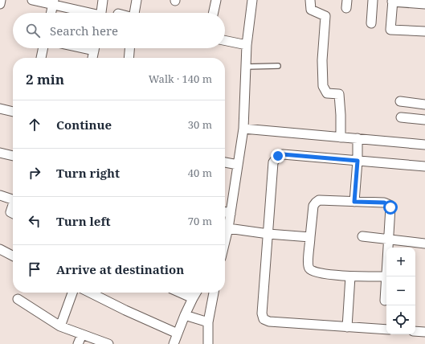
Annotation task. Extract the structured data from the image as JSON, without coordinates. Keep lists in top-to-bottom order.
{
  "page": {
    "search": "Search here",
    "heading": ["2 min", "Walk · 140 m"],
    "list": [
      ["Continue", "30 m"],
      ["Turn right", "40 m"],
      ["Turn left", "70 m"],
      "Arrive at destination"
    ],
    "map_buttons": ["+", "−"]
  }
}
